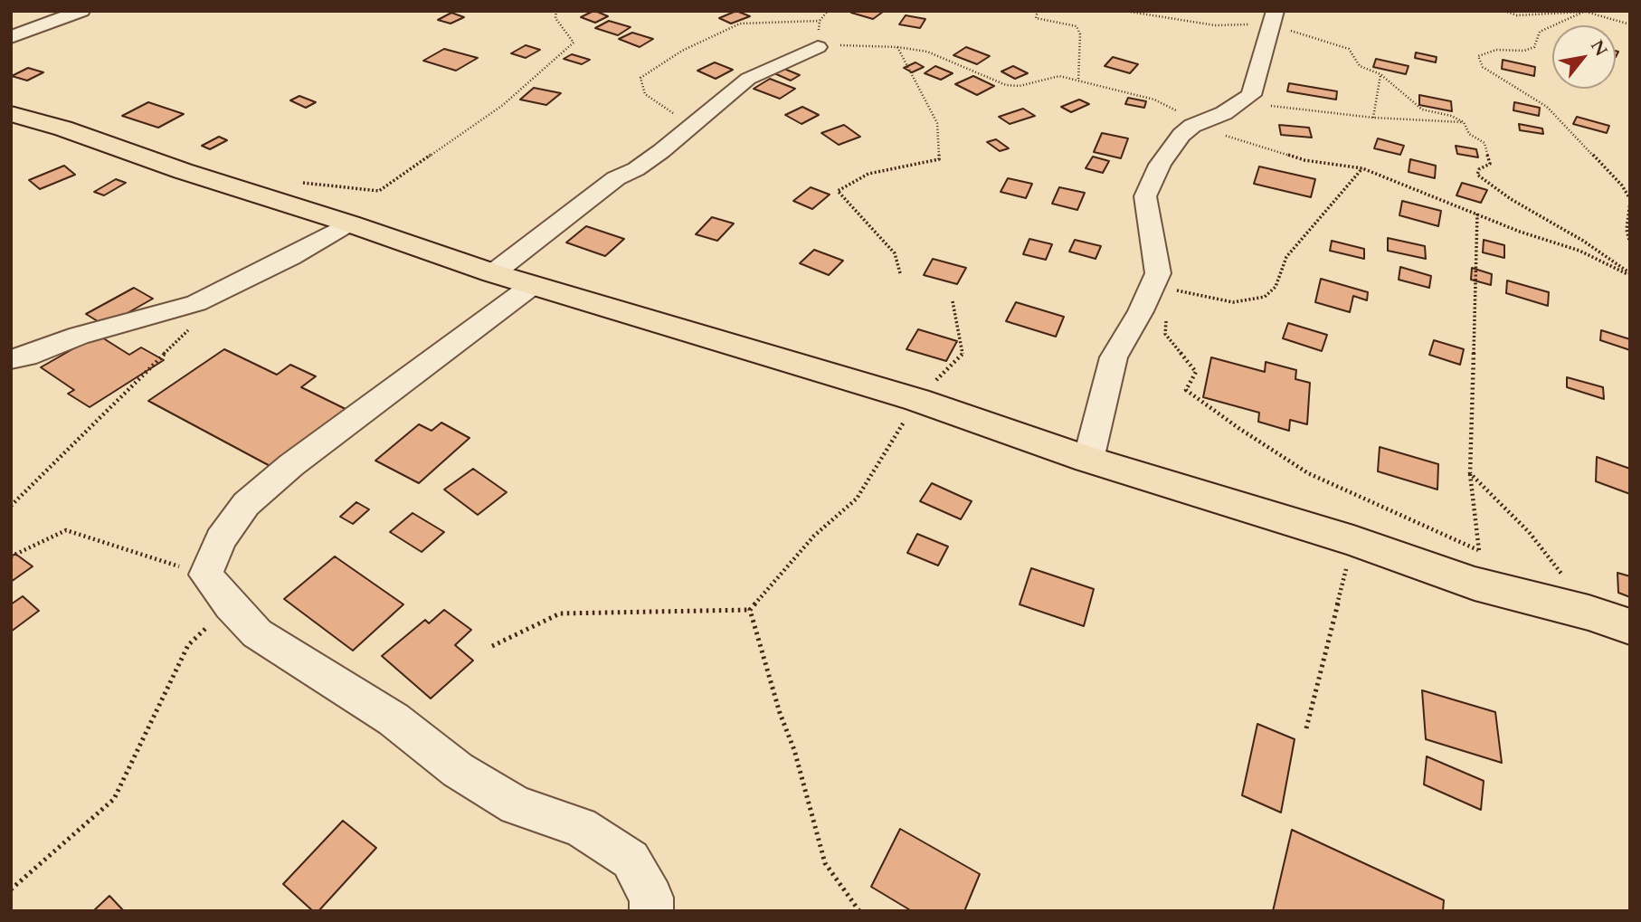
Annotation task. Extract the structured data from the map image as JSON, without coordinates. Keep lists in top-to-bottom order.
{
  "north": "top right"
}
